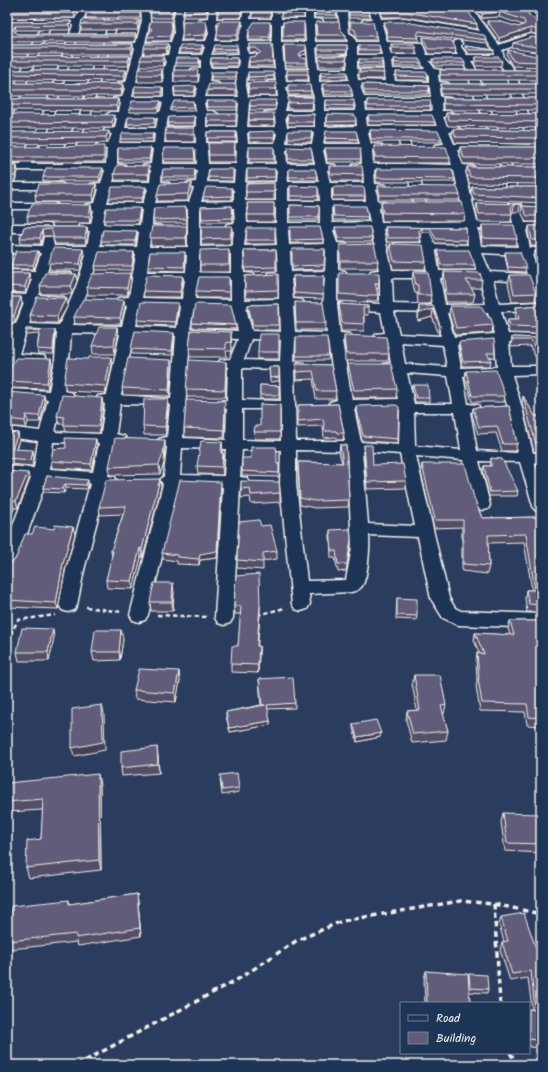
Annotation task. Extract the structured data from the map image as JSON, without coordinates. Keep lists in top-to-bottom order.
{
  "legend": ["Road", "Building"]
}
